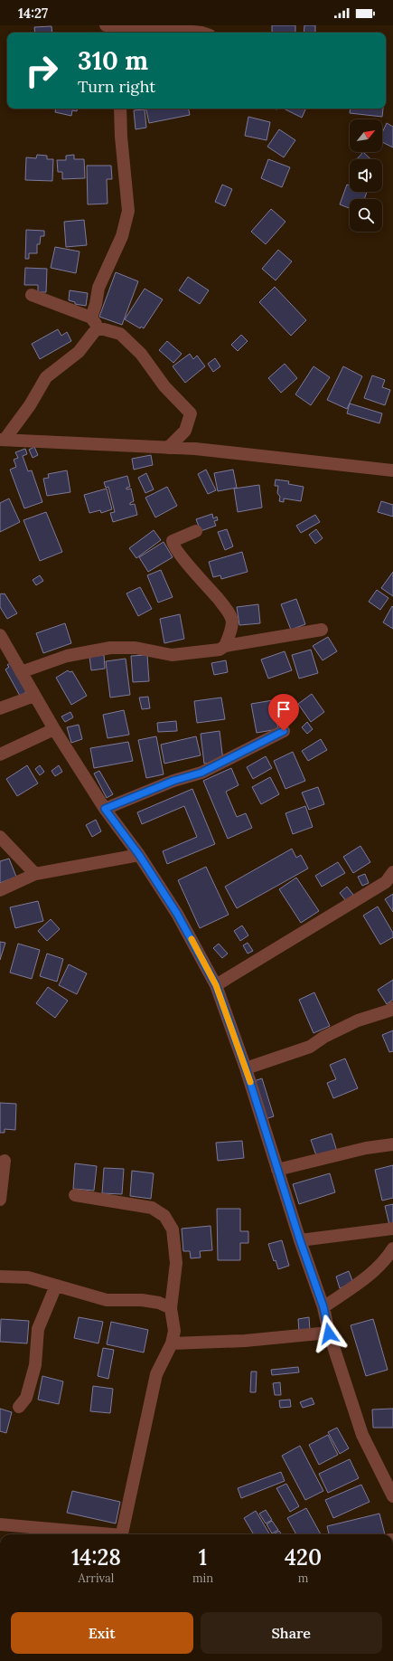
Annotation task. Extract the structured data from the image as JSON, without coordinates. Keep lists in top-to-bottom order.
{
  "north": "top right",
  "page": {
    "status": "14:27",
    "turn": ["310 m", "Turn right"],
    "eta": [
      "14:28",
      "Arrival",
      "1",
      "min",
      "420",
      "m"
    ],
    "buttons": ["Exit", "Share"]
  }
}
